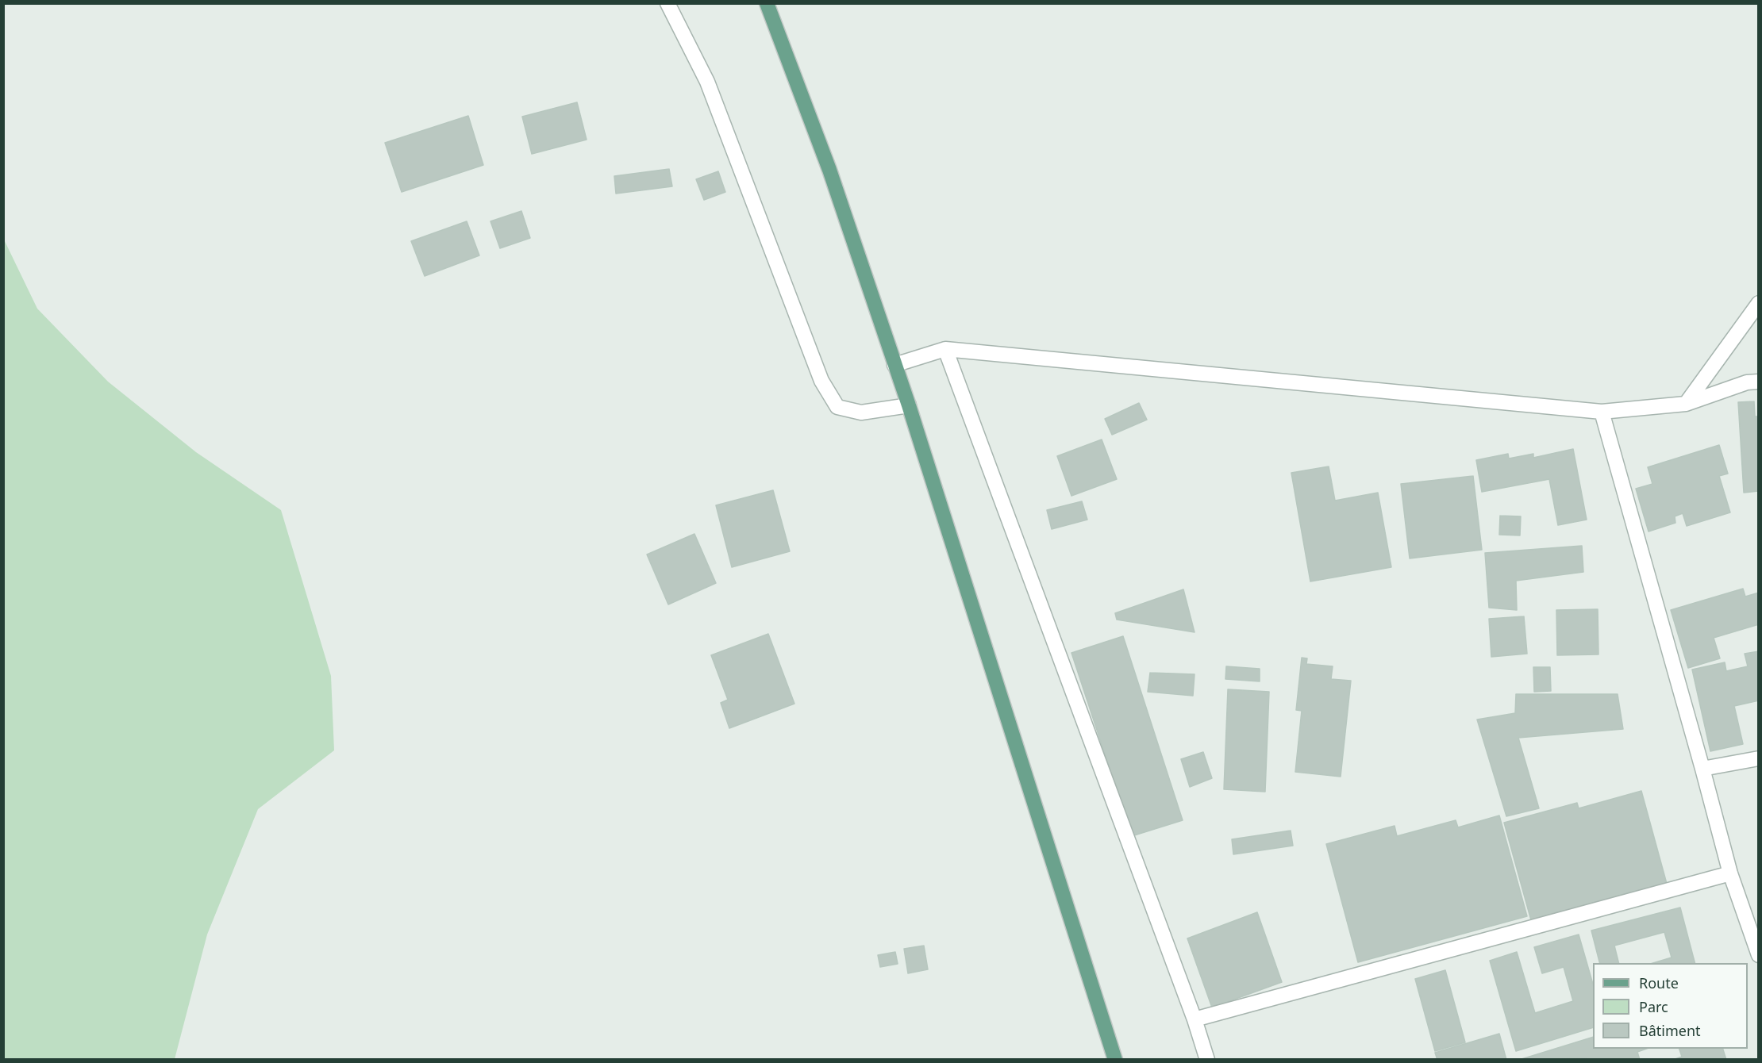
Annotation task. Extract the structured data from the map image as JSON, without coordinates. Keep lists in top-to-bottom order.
{
  "legend": ["Route", "Parc", "Bâtiment"]
}
